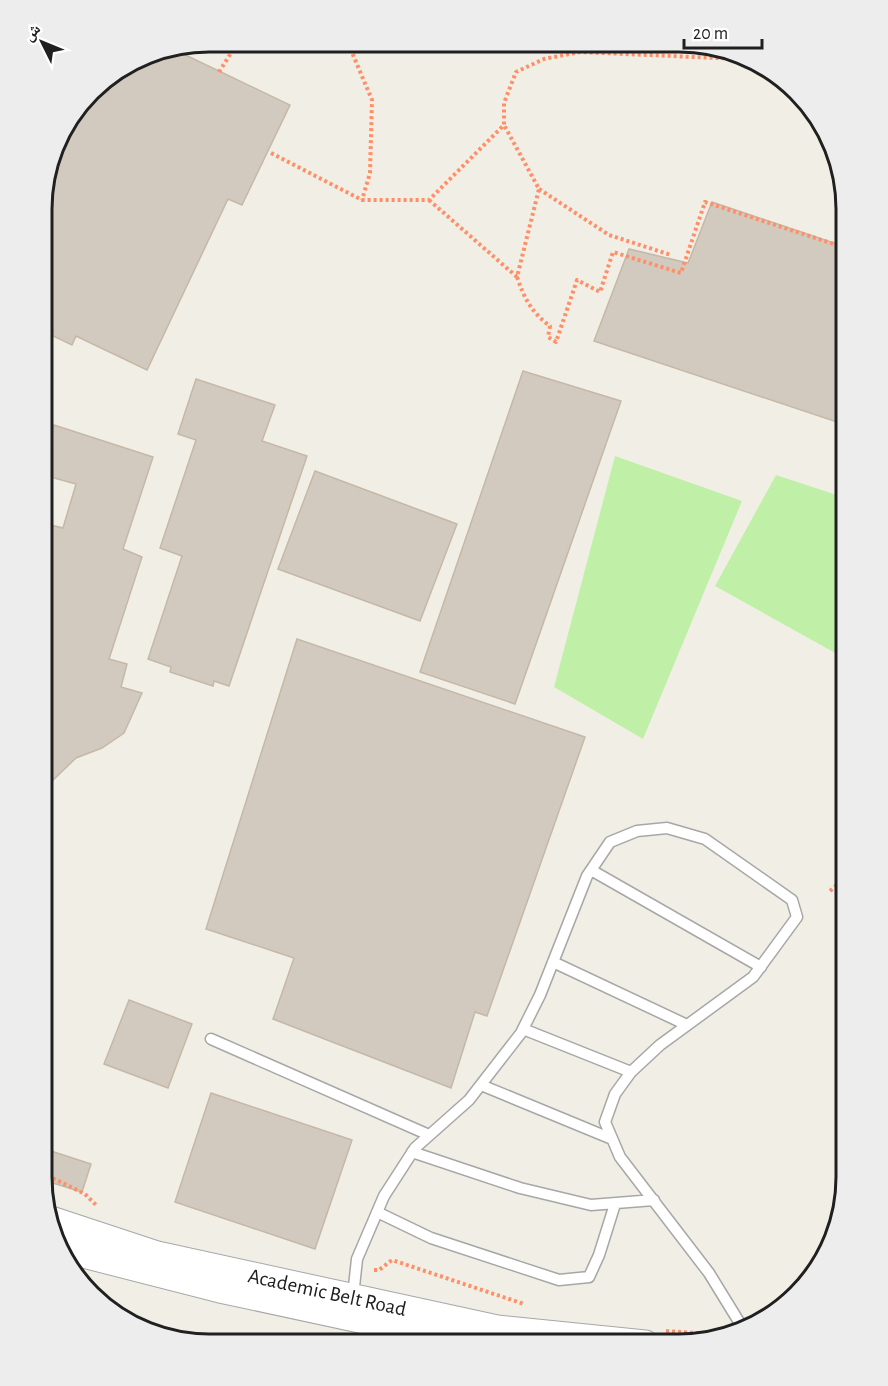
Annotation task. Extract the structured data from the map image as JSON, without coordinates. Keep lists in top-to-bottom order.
{
  "streets": {
    "street": ["Academic Belt Road"]
  },
  "scale_bar": "20 m",
  "north": "top left"
}
